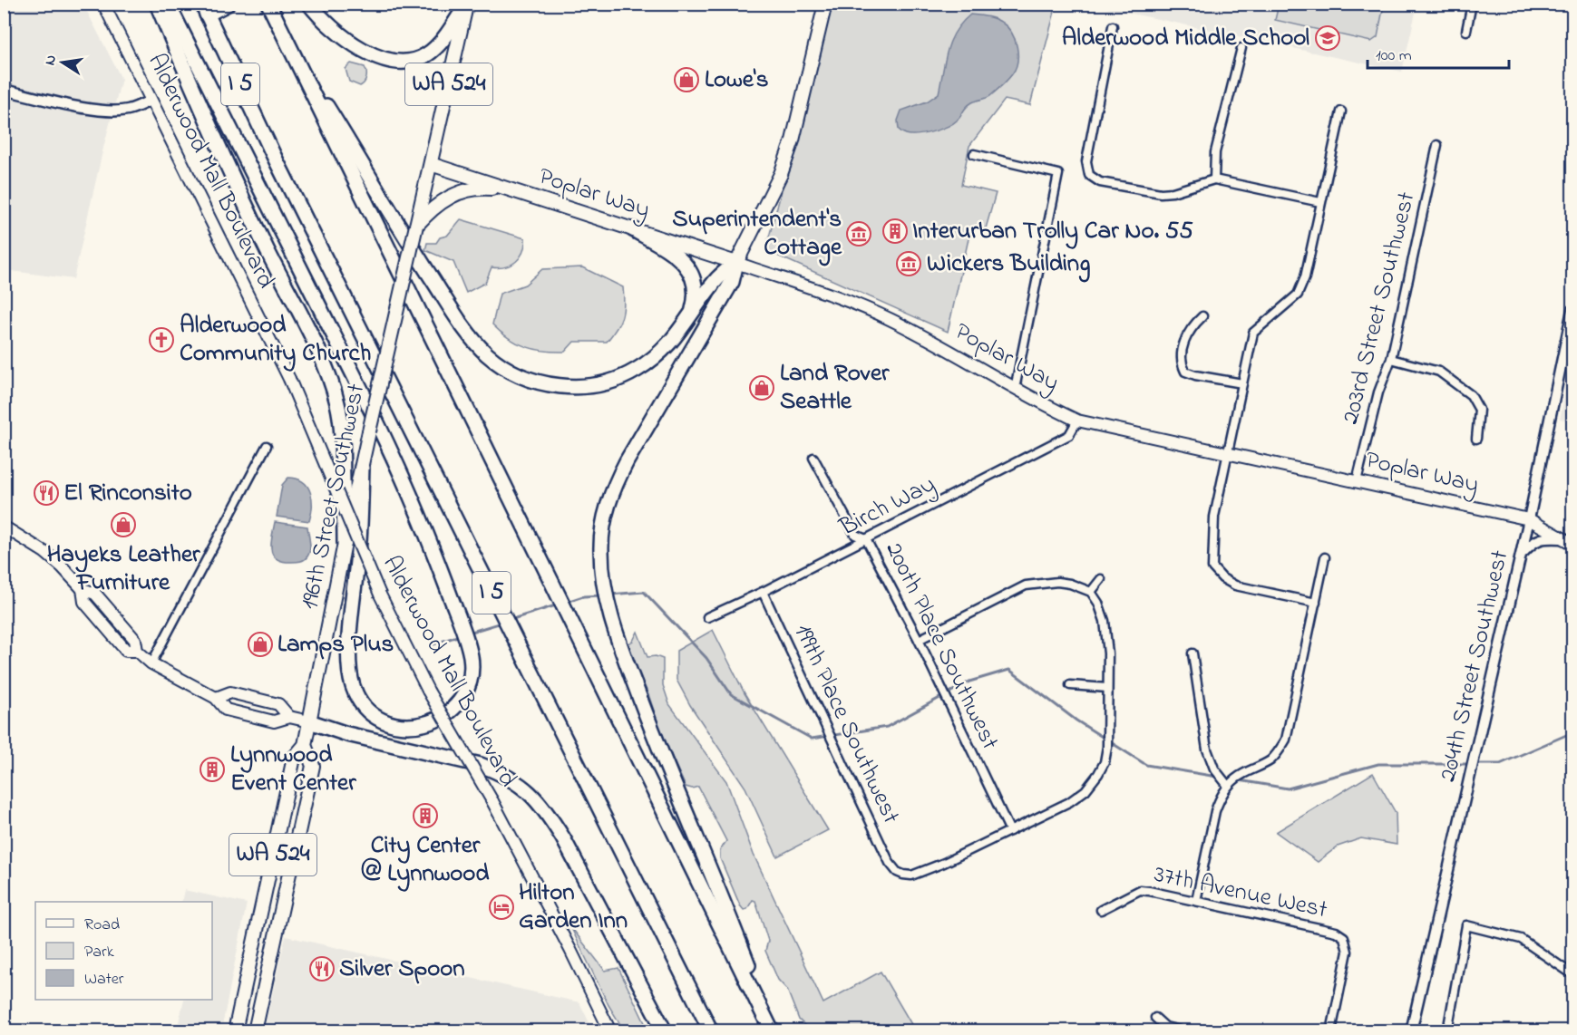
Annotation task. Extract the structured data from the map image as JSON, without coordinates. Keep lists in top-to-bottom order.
{
  "streets": {
    "highway": ["I 5"],
    "main road": [
      "WA 524",
      "Alderwood Mall Boulevard",
      "Poplar Way",
      "196th Street Southwest"
    ],
    "street": [
      "203rd Street Southwest",
      "Birch Way",
      "200th Place Southwest",
      "204th Street Southwest",
      "199th Place Southwest",
      "37th Avenue West"
    ]
  },
  "crossings": [
    ["Poplar Way", "203rd Street Southwest"],
    ["Poplar Way", "196th Street Southwest"],
    ["Poplar Way", "Birch Way"],
    ["Poplar Way", "204th Street Southwest"],
    ["Birch Way", "200th Place Southwest"],
    ["Birch Way", "199th Place Southwest"],
    ["200th Place Southwest", "199th Place Southwest"]
  ],
  "places": {
    "school or university": ["Alderwood Middle School"],
    "shop": [
      "Lowe's",
      "Land Rover Seattle",
      "Hayeks Leather Furniture",
      "Lamps Plus"
    ],
    "building": ["Interurban Trolly Car No. 55", "Lynnwood Event Center", "City Center @ Lynnwood"],
    "museum": ["Superintendent's Cottage", "Wickers Building"],
    "church": ["Alderwood Community Church"],
    "restaurant": ["El Rinconsito", "Silver Spoon"],
    "hotel": ["Hilton Garden Inn"]
  },
  "legend": ["Road", "Park", "Water"],
  "scale_bar": "100 m",
  "north": "left"
}
